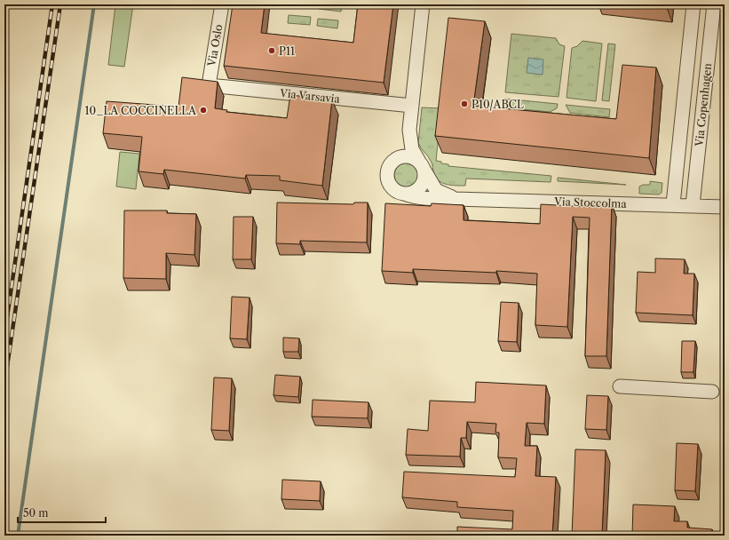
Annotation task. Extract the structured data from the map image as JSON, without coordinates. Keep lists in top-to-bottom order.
{
  "streets": {
    "street": [
      "Via Oslo",
      "Via Varsavia",
      "Via Copenhagen",
      "Via Stoccolma"
    ]
  },
  "crossings": [
    ["Via Oslo", "Via Varsavia"],
    ["Via Varsavia", "Via Stoccolma"],
    ["Via Copenhagen", "Via Stoccolma"]
  ],
  "places": ["P11", "P10/ABCL", "10_LA COCCINELLA"],
  "scale_bar": "50 m"
}
